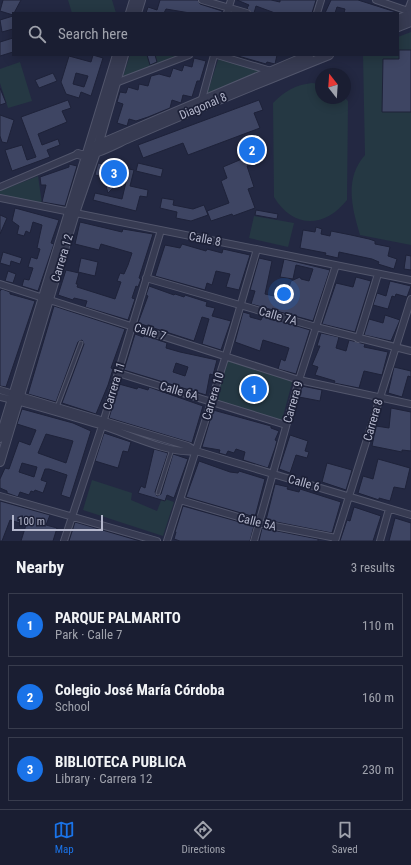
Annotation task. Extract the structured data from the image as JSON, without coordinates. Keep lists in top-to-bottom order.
{
  "streets": {
    "street": [
      "Diagonal 8",
      "Calle 8",
      "Carrera 12",
      "Calle 7A",
      "Calle 7",
      "Carrera 11",
      "Calle 6A",
      "Carrera 10",
      "Carrera 9",
      "Carrera 8",
      "Calle 6",
      "Calle 5A"
    ]
  },
  "crossings": [
    ["Diagonal 8", "Carrera 12"],
    ["Calle 8", "Carrera 12"],
    ["Calle 8", "Carrera 11"],
    ["Calle 8", "Carrera 10"],
    ["Calle 8", "Carrera 9"],
    ["Carrera 12", "Calle 7"],
    ["Carrera 12", "Calle 6"],
    ["Calle 7A", "Carrera 11"],
    ["Calle 7A", "Carrera 10"],
    ["Calle 7A", "Carrera 9"],
    ["Calle 7A", "Carrera 8"],
    ["Calle 7", "Carrera 11"],
    ["Calle 7", "Carrera 10"],
    ["Calle 7", "Carrera 9"],
    ["Calle 7", "Carrera 8"],
    ["Carrera 11", "Calle 6A"],
    ["Carrera 11", "Calle 6"],
    ["Calle 6A", "Carrera 10"],
    ["Calle 6A", "Carrera 9"],
    ["Carrera 10", "Calle 6"],
    ["Carrera 10", "Calle 5A"],
    ["Carrera 9", "Calle 6"],
    ["Carrera 9", "Calle 5A"],
    ["Carrera 8", "Calle 6"],
    ["Carrera 8", "Calle 5A"]
  ],
  "scale_bar": "100 m",
  "north": "top",
  "page": {
    "search": "Search here",
    "pins": ["2", "3", "1"],
    "scale": "100 m",
    "heading": ["Nearby", "3 results"],
    "list": [
      {
        "mark": "1",
        "name": "PARQUE PALMARITO",
        "note": "Park · Calle 7",
        "value": "110 m"
      },
      {
        "mark": "2",
        "name": "Colegio José María Córdoba",
        "note": "School",
        "value": "160 m"
      },
      {
        "mark": "3",
        "name": "BIBLIOTECA PUBLICA",
        "note": "Library · Carrera 12",
        "value": "230 m"
      }
    ],
    "nav": ["Map", "Directions", "Saved"]
  }
}
